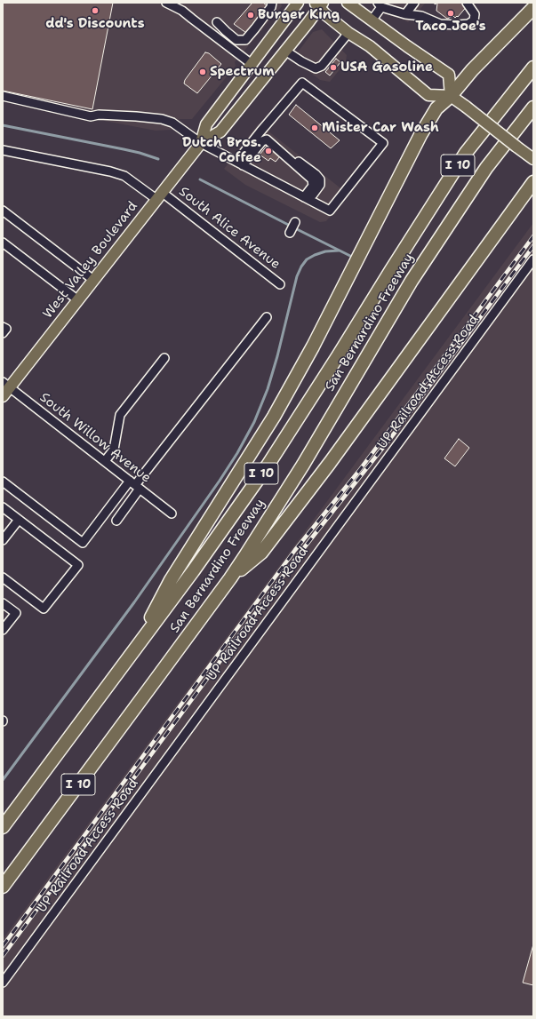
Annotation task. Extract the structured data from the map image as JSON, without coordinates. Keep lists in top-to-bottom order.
{
  "streets": {
    "highway": ["I 10", "San Bernardino Freeway"],
    "main road": ["West Valley Boulevard"],
    "street": ["South Alice Avenue", "UP Railroad Access Road", "South Willow Avenue"]
  },
  "crossings": [
    ["South Alice Avenue", "West Valley Boulevard"],
    ["West Valley Boulevard", "South Willow Avenue"]
  ],
  "places": [
    "dd's Discounts",
    "Taco Joe's",
    "Burger King",
    "USA Gasoline",
    "Spectrum",
    "Mister Car Wash",
    "Dutch Bros. Coffee"
  ]
}
